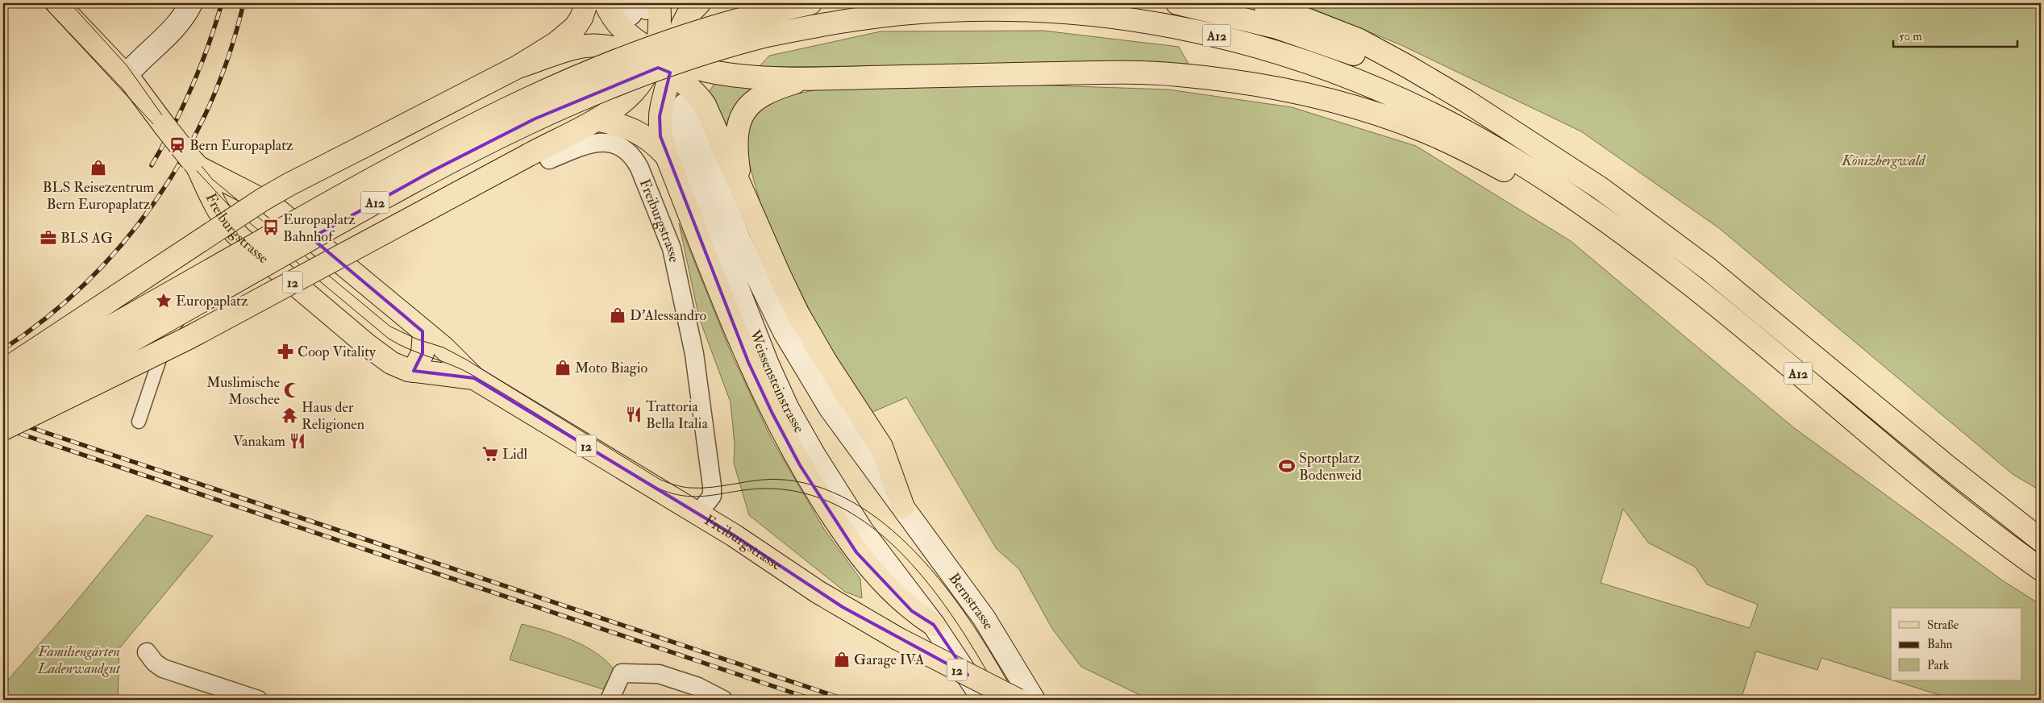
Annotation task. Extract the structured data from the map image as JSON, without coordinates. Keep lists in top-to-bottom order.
{
  "streets": {
    "main road": [
      "A12",
      "Freiburgstrasse",
      "12",
      "Weissensteinstrasse",
      "Bernstrasse"
    ]
  },
  "crossings": [
    ["Weissensteinstrasse", "Bernstrasse"]
  ],
  "parks": ["Könizbergwald", "Familiengärten Ladenwandgut"],
  "places": {
    "station": ["Bern Europaplatz"],
    "shop": [
      "BLS Reisezentrum Bern Europaplatz",
      "D'Alessandro",
      "Moto Biagio",
      "Garage IVA"
    ],
    "bus stop": ["Europaplatz Bahnhof"],
    "office": ["BLS AG"],
    "place": ["Europaplatz"],
    "pharmacy": ["Coop Vitality"],
    "mosque": ["Muslimische Moschee"],
    "restaurant": ["Trattoria Bella Italia", "Vanakam"],
    "temple": ["Haus der Religionen"],
    "supermarket": ["Lidl"],
    "sports": ["Sportplatz Bodenweid"]
  },
  "legend": ["Straße", "Bahn", "Park"],
  "scale_bar": "50 m"
}
